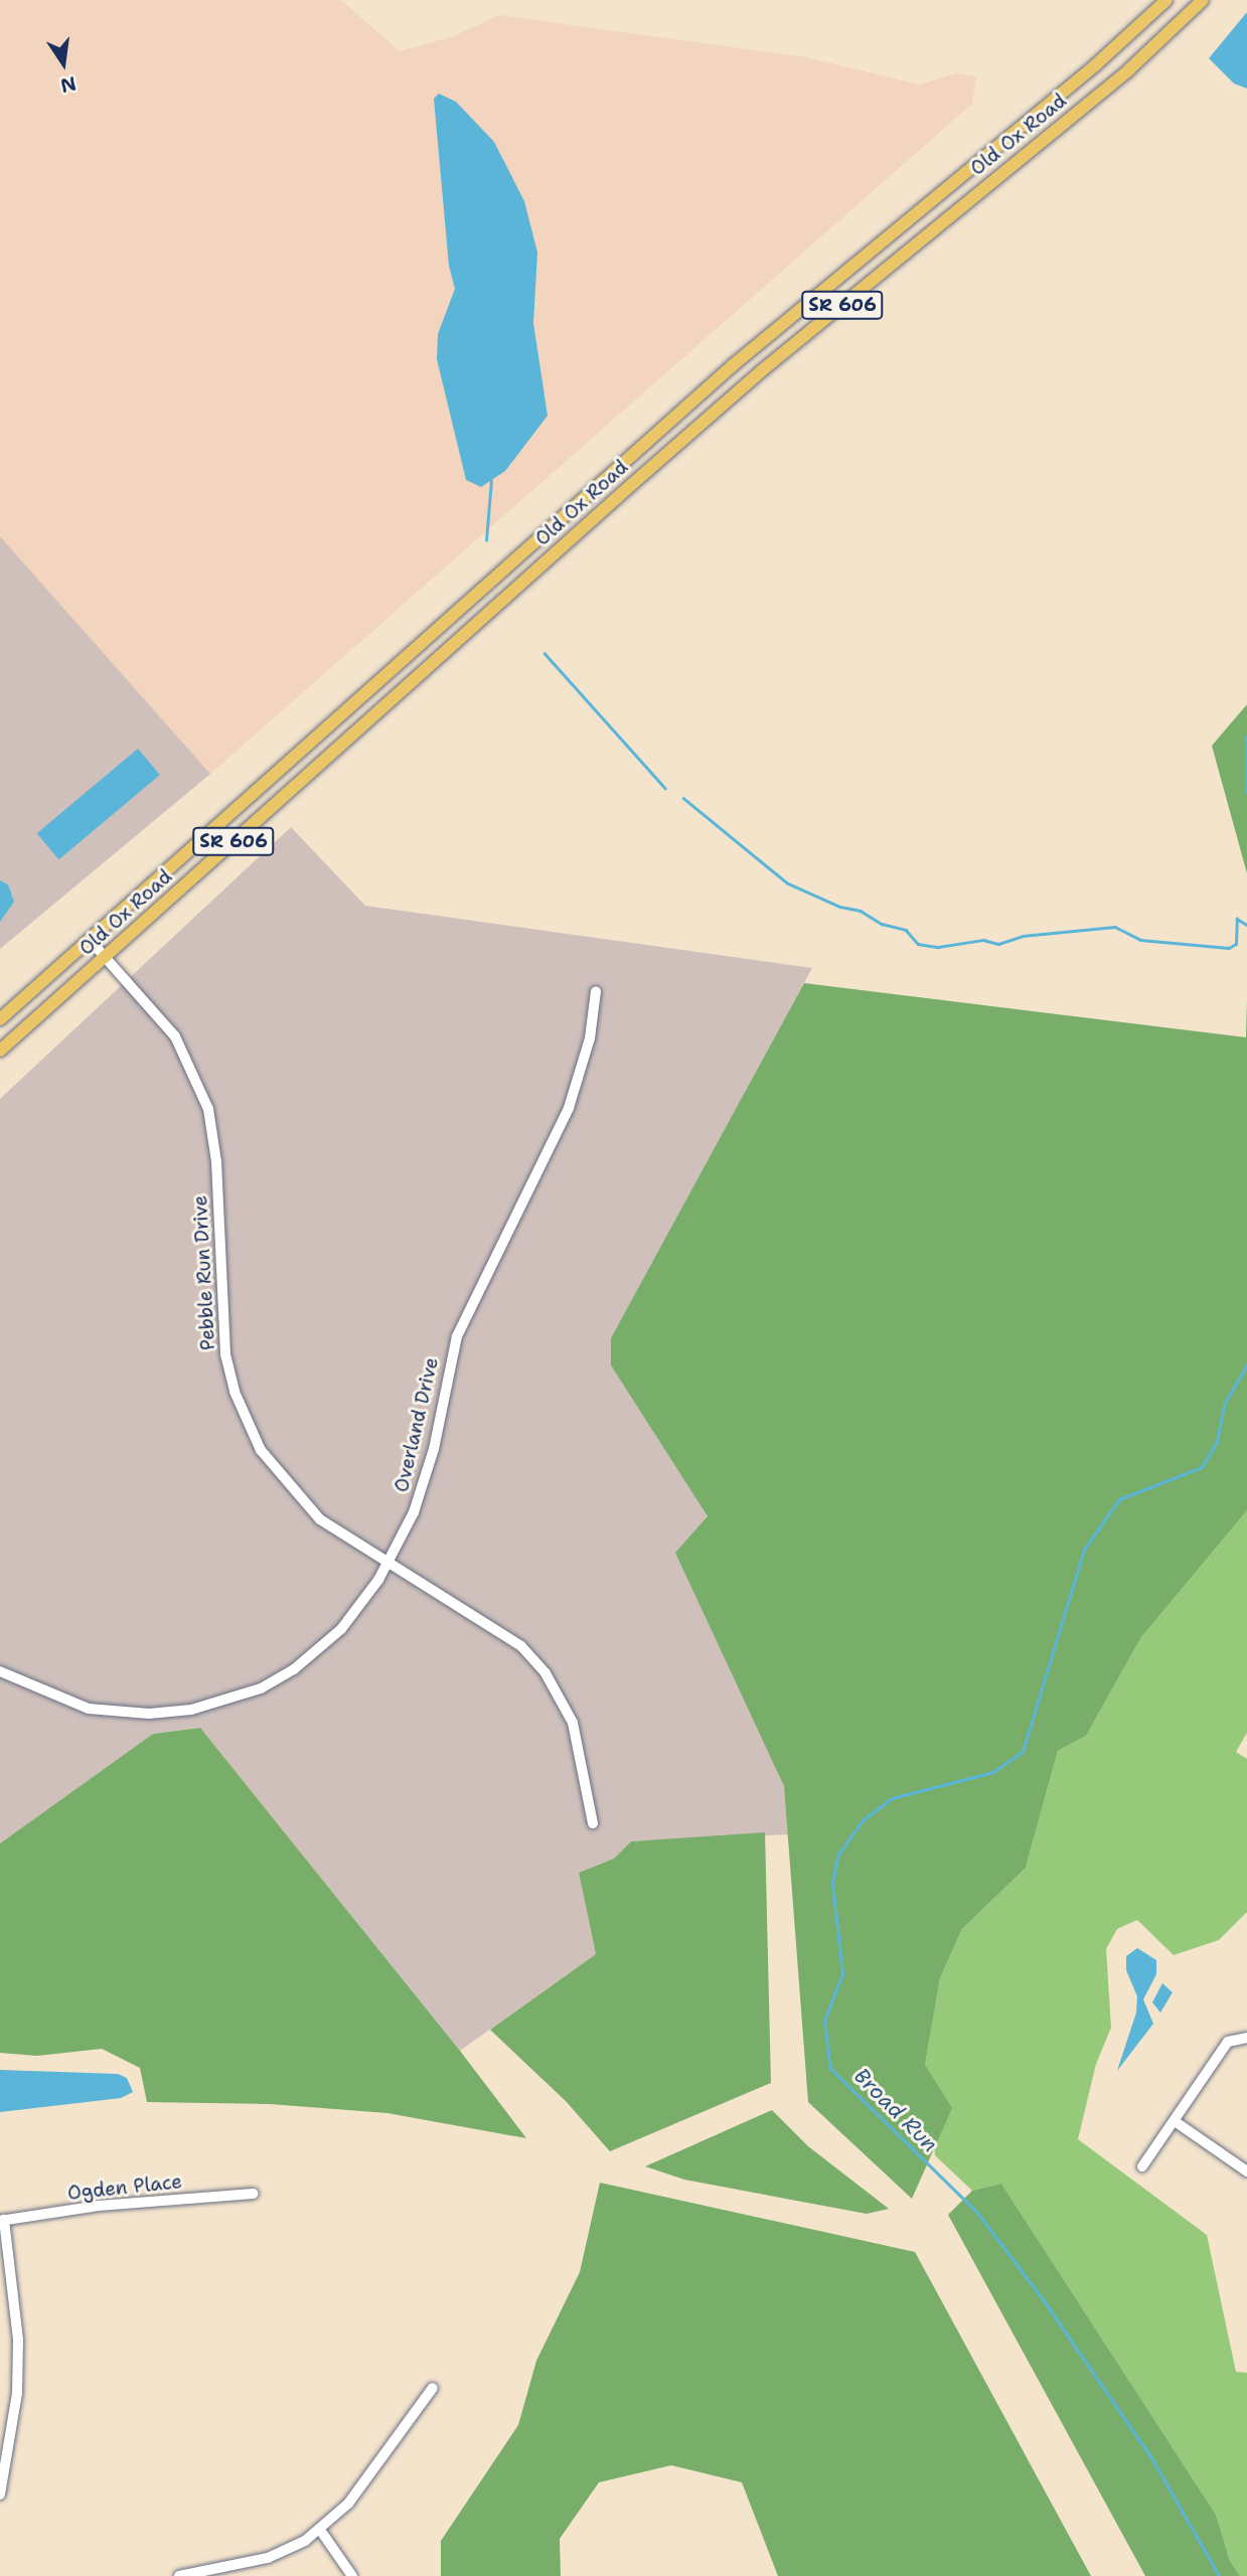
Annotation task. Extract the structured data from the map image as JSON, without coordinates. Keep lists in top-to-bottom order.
{
  "streets": {
    "main road": ["Old Ox Road", "SR 606"],
    "street": ["Pebble Run Drive", "Overland Drive", "Ogden Place"]
  },
  "crossings": [
    ["Old Ox Road", "Pebble Run Drive"],
    ["Pebble Run Drive", "Overland Drive"]
  ],
  "water": ["Broad Run"],
  "north": "bottom"
}
